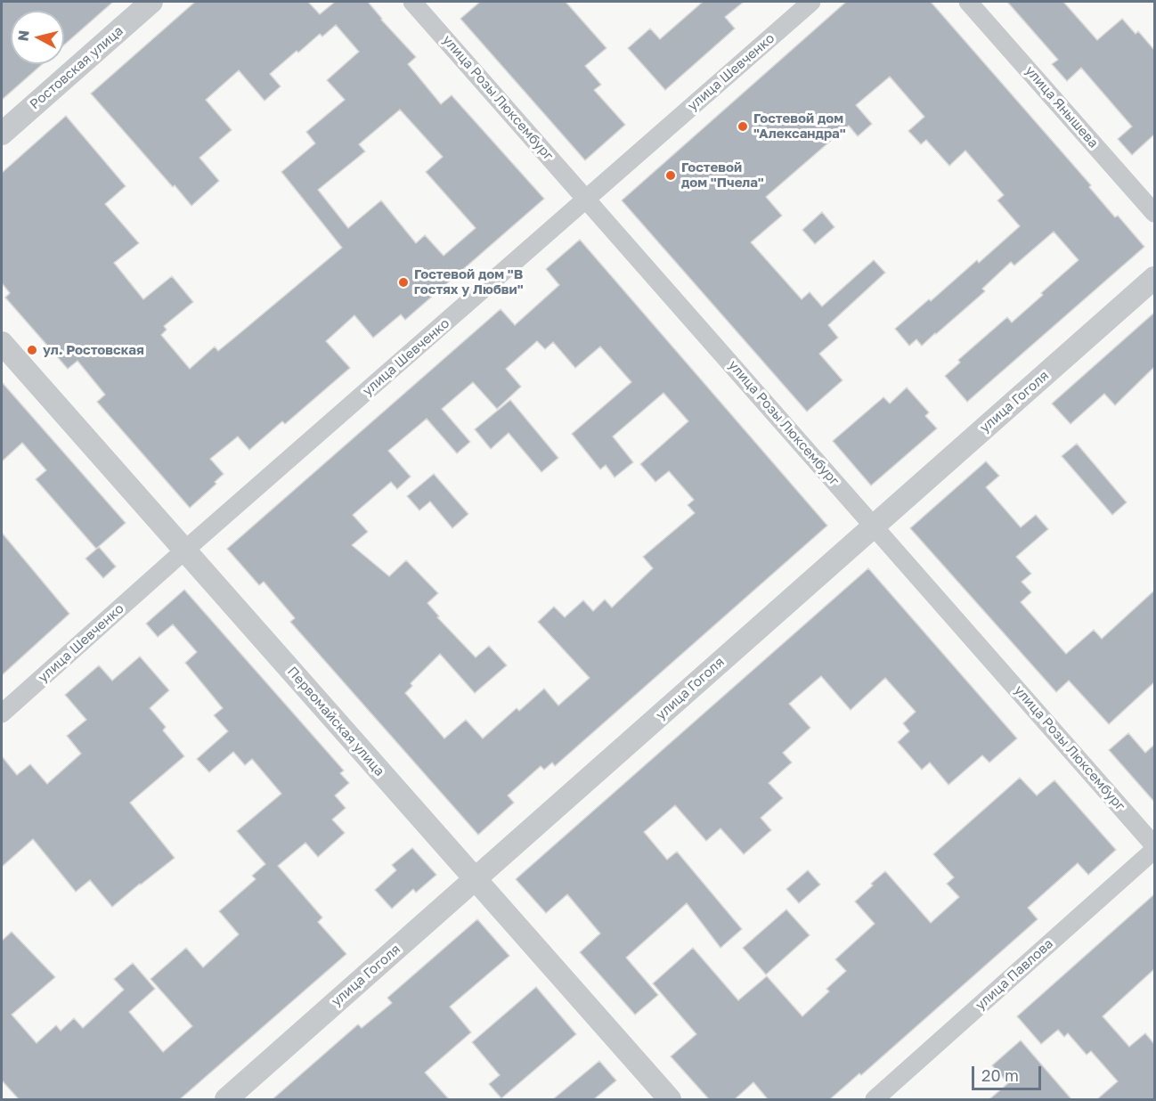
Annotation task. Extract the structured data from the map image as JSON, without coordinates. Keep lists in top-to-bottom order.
{
  "streets": {
    "street": [
      "Ростовская улица",
      "улица Шевченко",
      "улица Розы Люксембург",
      "улица Янышева",
      "улица Гоголя",
      "Первомайская улица",
      "улица Павлова"
    ]
  },
  "crossings": [
    ["улица Шевченко", "улица Розы Люксембург"],
    ["улица Шевченко", "Первомайская улица"],
    ["улица Розы Люксембург", "улица Гоголя"],
    ["улица Гоголя", "Первомайская улица"]
  ],
  "places": [
    "Гостевой дом \"Александра\"",
    "Гостевой дом \"Пчела\"",
    "Гостевой дом \"В гостях у Любви\"",
    "ул. Ростовская"
  ],
  "scale_bar": "20 m",
  "north": "left"
}
